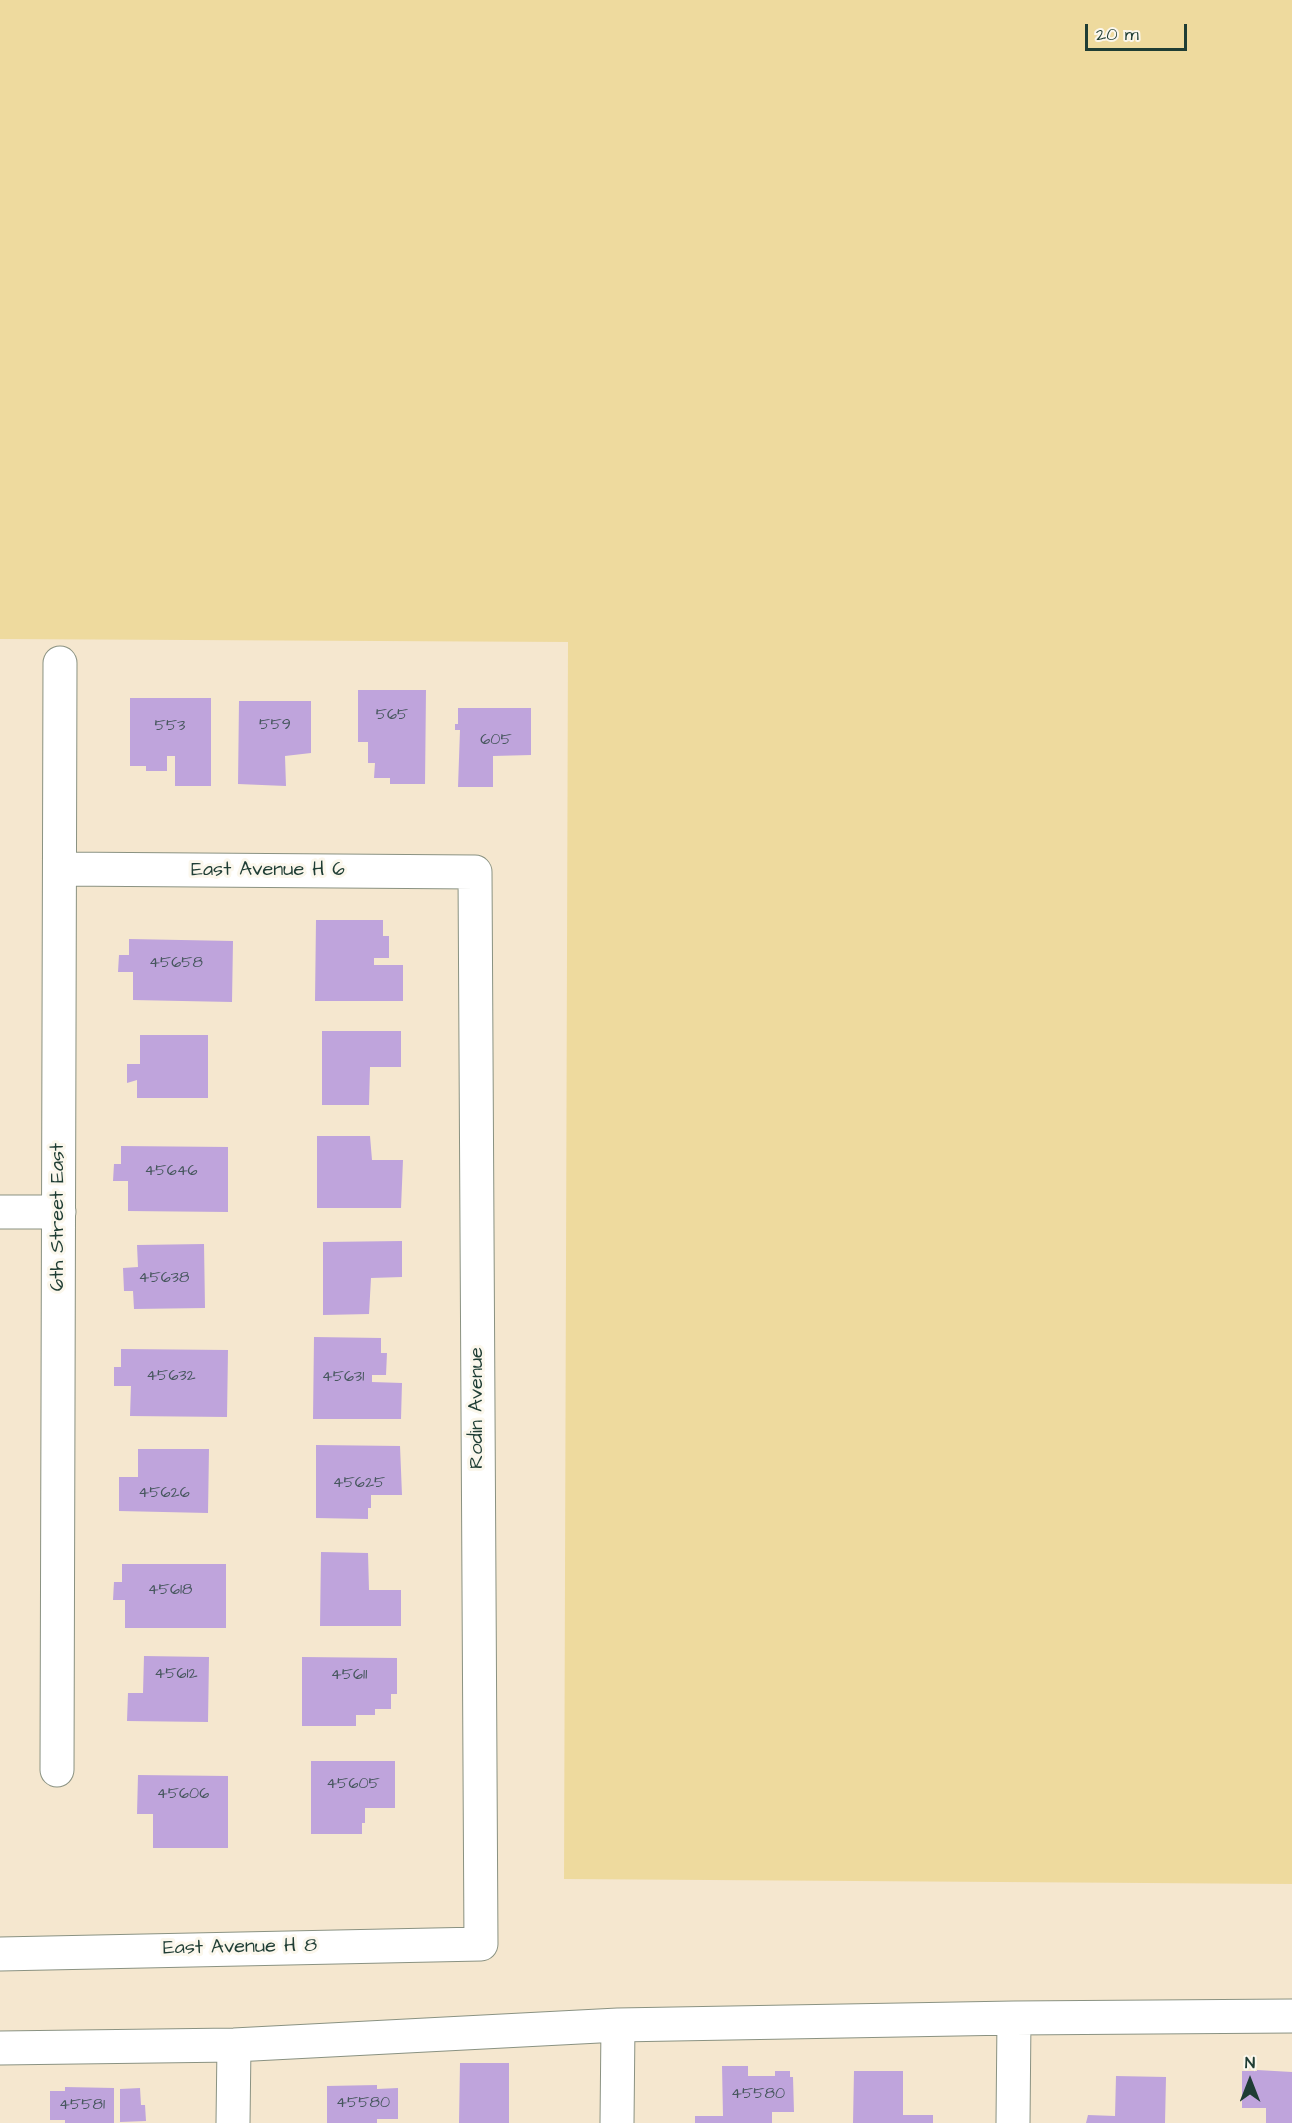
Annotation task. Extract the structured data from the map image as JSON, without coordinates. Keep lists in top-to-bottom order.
{
  "streets": {
    "street": [
      "East Avenue H 6",
      "6th Street East",
      "Rodin Avenue",
      "East Avenue H 8"
    ]
  },
  "crossings": [
    ["East Avenue H 6", "6th Street East"],
    ["East Avenue H 6", "Rodin Avenue"],
    ["Rodin Avenue", "East Avenue H 8"]
  ],
  "house_numbers": [
    "565",
    "559",
    "553",
    "605",
    "45658",
    "45646",
    "45638",
    "45632",
    "45631",
    "45625",
    "45626",
    "45618",
    "45612",
    "45611",
    "45605",
    "45606",
    "45580",
    "45580",
    "45581"
  ],
  "scale_bar": "20 m",
  "north": "top"
}
